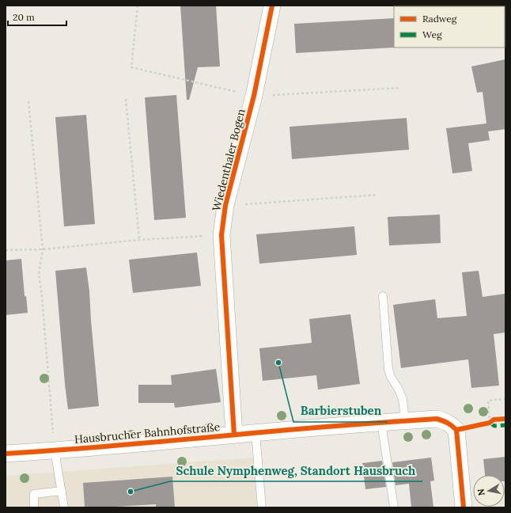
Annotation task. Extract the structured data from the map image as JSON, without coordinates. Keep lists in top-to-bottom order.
{
  "streets": {
    "street": ["Wiedenthaler Bogen", "Hausbrucher Bahnhofstraße"]
  },
  "crossings": [
    ["Wiedenthaler Bogen", "Hausbrucher Bahnhofstraße"]
  ],
  "places": ["Barbierstuben", "Schule Nymphenweg, Standort Hausbruch"],
  "legend": ["Radweg", "Weg"],
  "scale_bar": "20 m",
  "north": "left"
}
